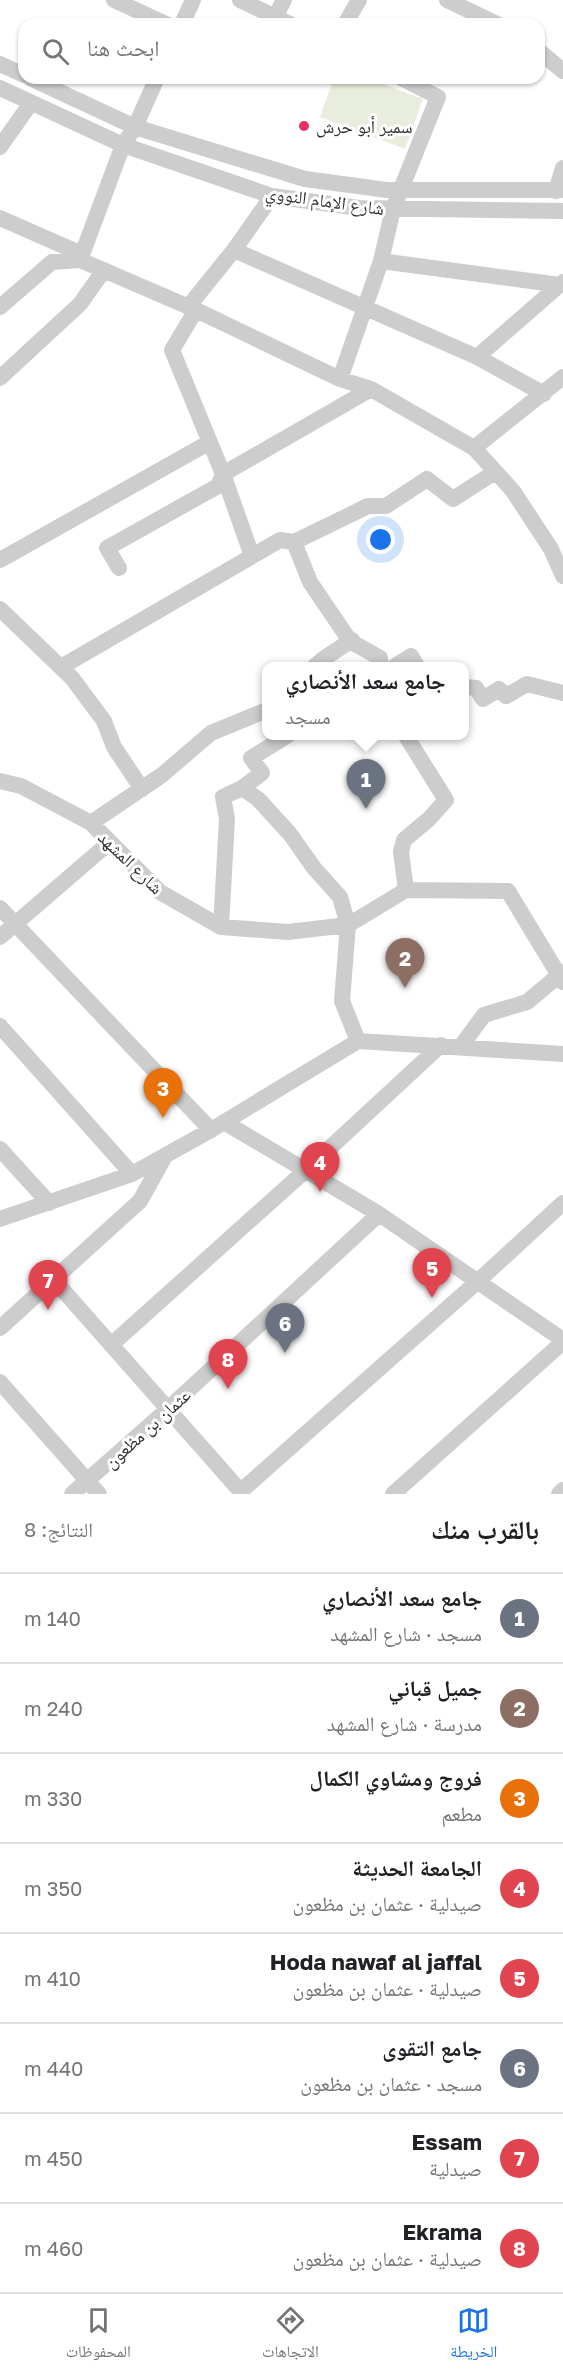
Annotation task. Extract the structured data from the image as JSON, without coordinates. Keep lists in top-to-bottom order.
{
  "streets": {
    "street": ["شارع الإمام النووي", "شارع المشهد", "عثمان بن مظعون"]
  },
  "places": ["سمير أبو حرش"],
  "page": {
    "search": "ابحث هنا",
    "popup": ["جامع سعد الأنصاري", "مسجد"],
    "pins": [
      "1",
      "2",
      "3",
      "4",
      "5",
      "7",
      "6",
      "8"
    ],
    "heading": ["بالقرب منك", "النتائج: 8"],
    "list": [
      {
        "mark": "1",
        "name": "جامع سعد الأنصاري",
        "note": "مسجد · شارع المشهد",
        "value": "140 m"
      },
      {
        "mark": "2",
        "name": "جميل قباني",
        "note": "مدرسة · شارع المشهد",
        "value": "240 m"
      },
      {
        "mark": "3",
        "name": "فروج ومشاوي الكمال",
        "note": "مطعم",
        "value": "330 m"
      },
      {
        "mark": "4",
        "name": "الجامعة الحديثة",
        "note": "صيدلية · عثمان بن مظعون",
        "value": "350 m"
      },
      {
        "mark": "5",
        "name": "Hoda nawaf al jaffal",
        "note": "صيدلية · عثمان بن مظعون",
        "value": "410 m"
      },
      {
        "mark": "6",
        "name": "جامع التقوى",
        "note": "مسجد · عثمان بن مظعون",
        "value": "440 m"
      },
      {
        "mark": "7",
        "name": "Essam",
        "note": "صيدلية",
        "value": "450 m"
      },
      {
        "mark": "8",
        "name": "Ekrama",
        "note": "صيدلية · عثمان بن مظعون",
        "value": "460 m"
      }
    ],
    "nav": ["الخريطة", "الاتجاهات", "المحفوظات"]
  }
}
